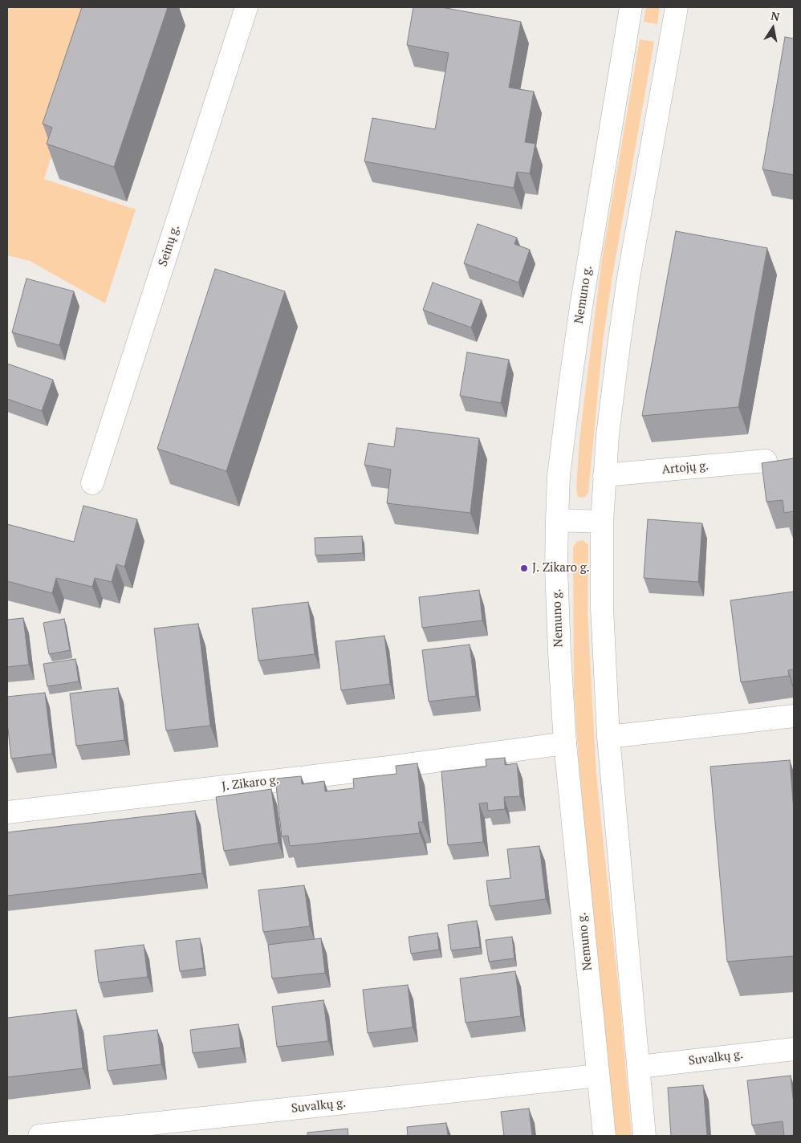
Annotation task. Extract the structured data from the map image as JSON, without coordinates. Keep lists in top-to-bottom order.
{
  "streets": {
    "main road": [
      "Seinų g.",
      "Nemuno g.",
      "Artojų g.",
      "J. Zikaro g.",
      "Suvalkų g."
    ]
  },
  "crossings": [
    ["Nemuno g.", "J. Zikaro g."],
    ["Nemuno g.", "Suvalkų g."]
  ],
  "places": ["J. Zikaro g."],
  "north": "top"
}
